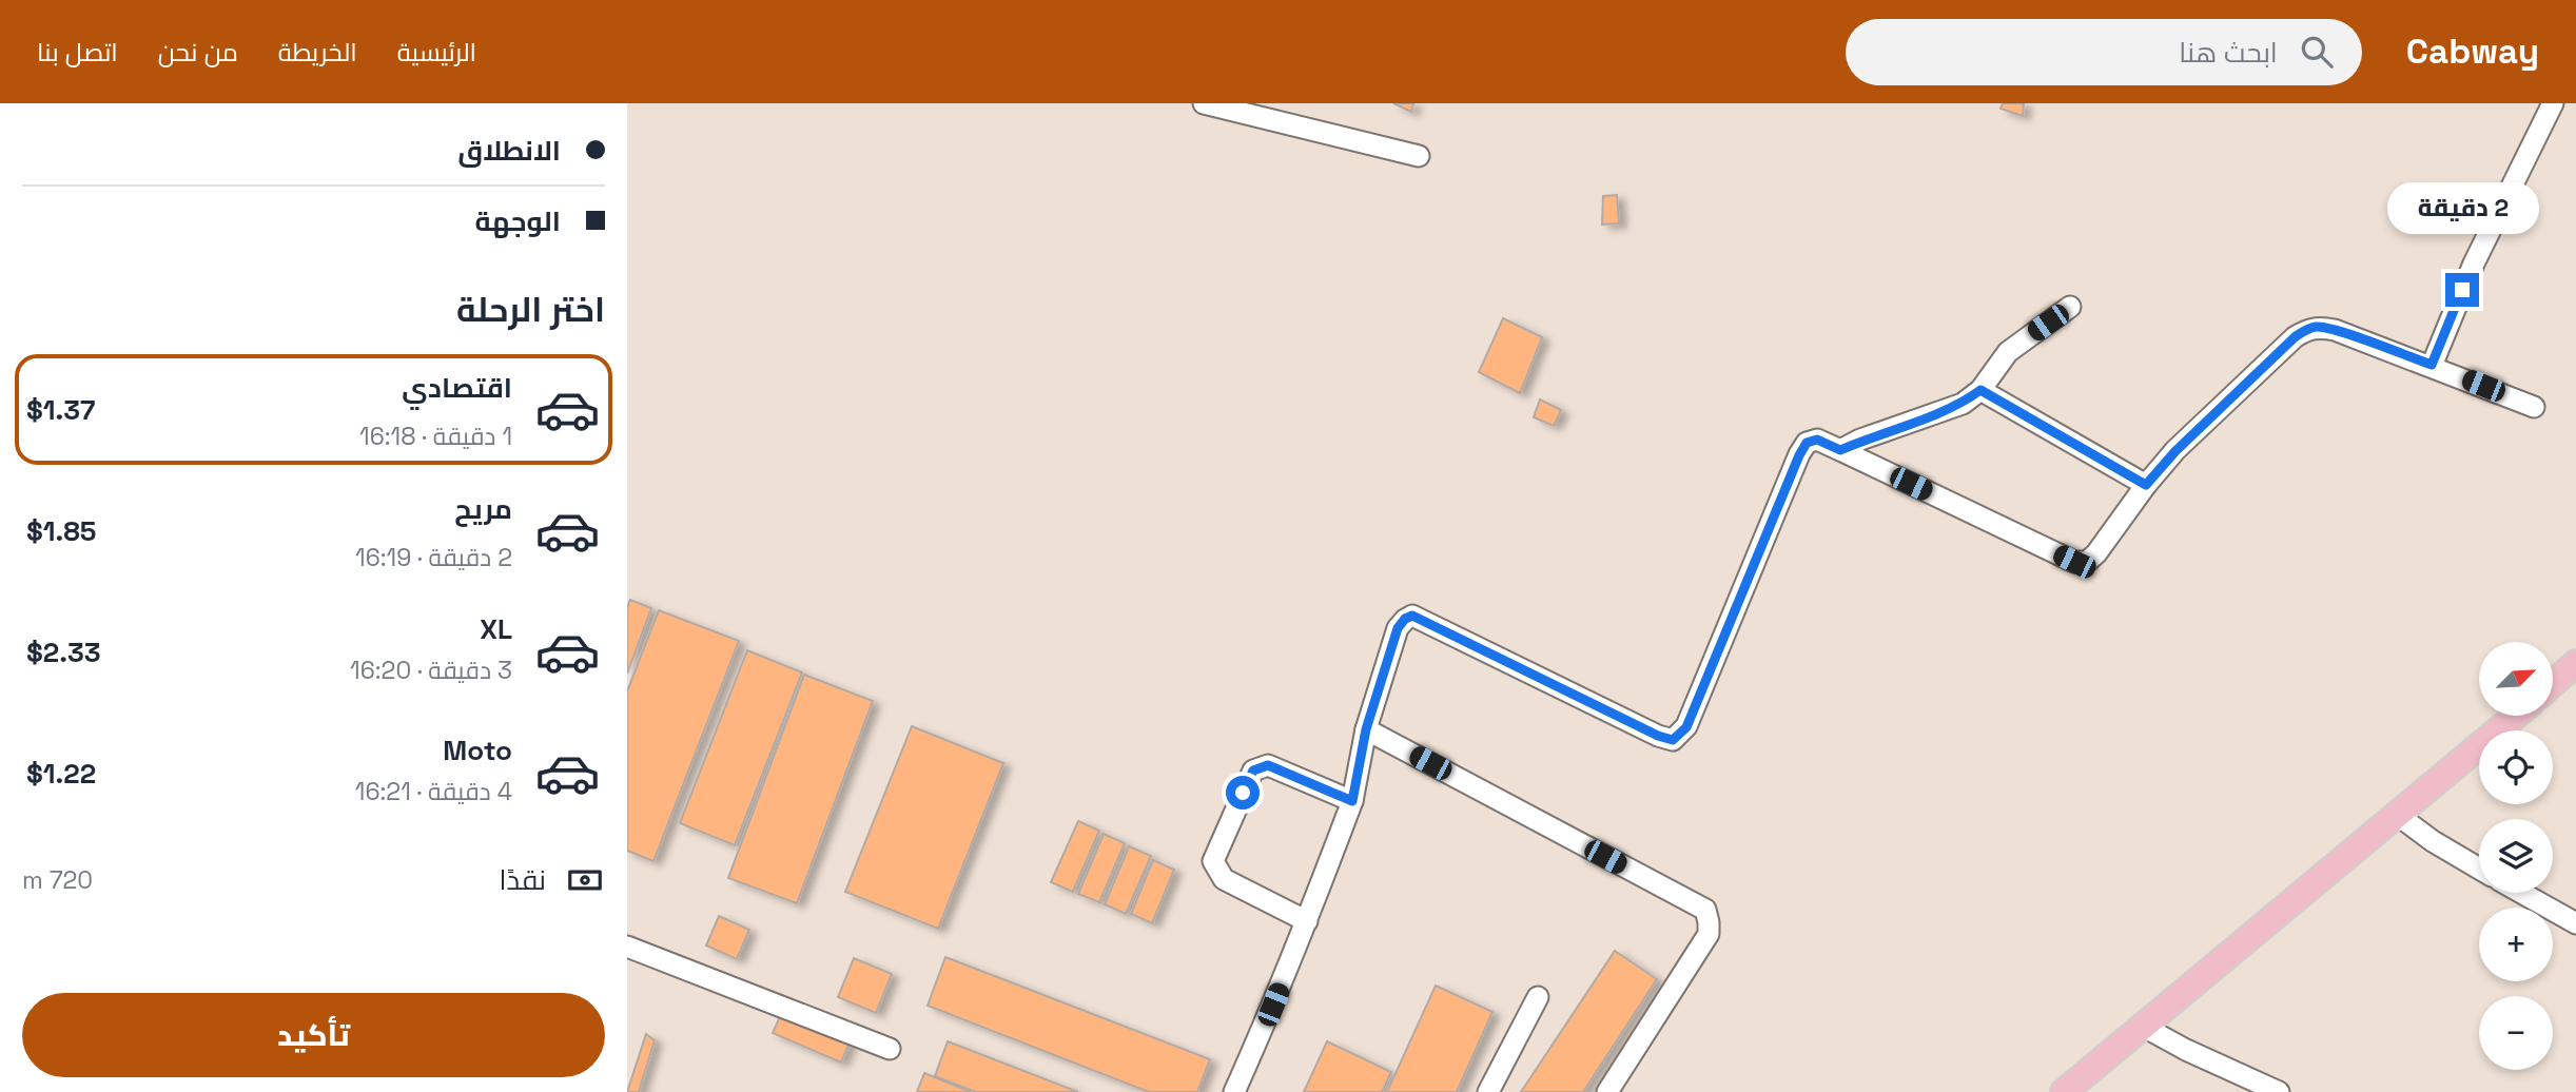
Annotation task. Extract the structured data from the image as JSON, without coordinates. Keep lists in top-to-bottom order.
{
  "north": "top right",
  "page": {
    "header": "Cabway",
    "search": "ابحث هنا",
    "nav": [
      "الرئيسية",
      "الخريطة",
      "من نحن",
      "اتصل بنا"
    ],
    "banner": ["الانطلاق", "الوجهة"],
    "bubble": "2 دقيقة",
    "heading": "اختر الرحلة",
    "list": [
      {
        "name": "اقتصادي",
        "note": "1 دقيقة · 16:18",
        "value": "$1.37"
      },
      {
        "name": "مريح",
        "note": "2 دقيقة · 16:19",
        "value": "$1.85"
      },
      {
        "name": "XL",
        "note": "3 دقيقة · 16:20",
        "value": "$2.33"
      },
      {
        "name": "Moto",
        "note": "4 دقيقة · 16:21",
        "value": "$1.22"
      }
    ],
    "map_buttons": ["+", "−"],
    "pay": ["نقدًا", "720 m"],
    "buttons": "تأكيد"
  }
}
